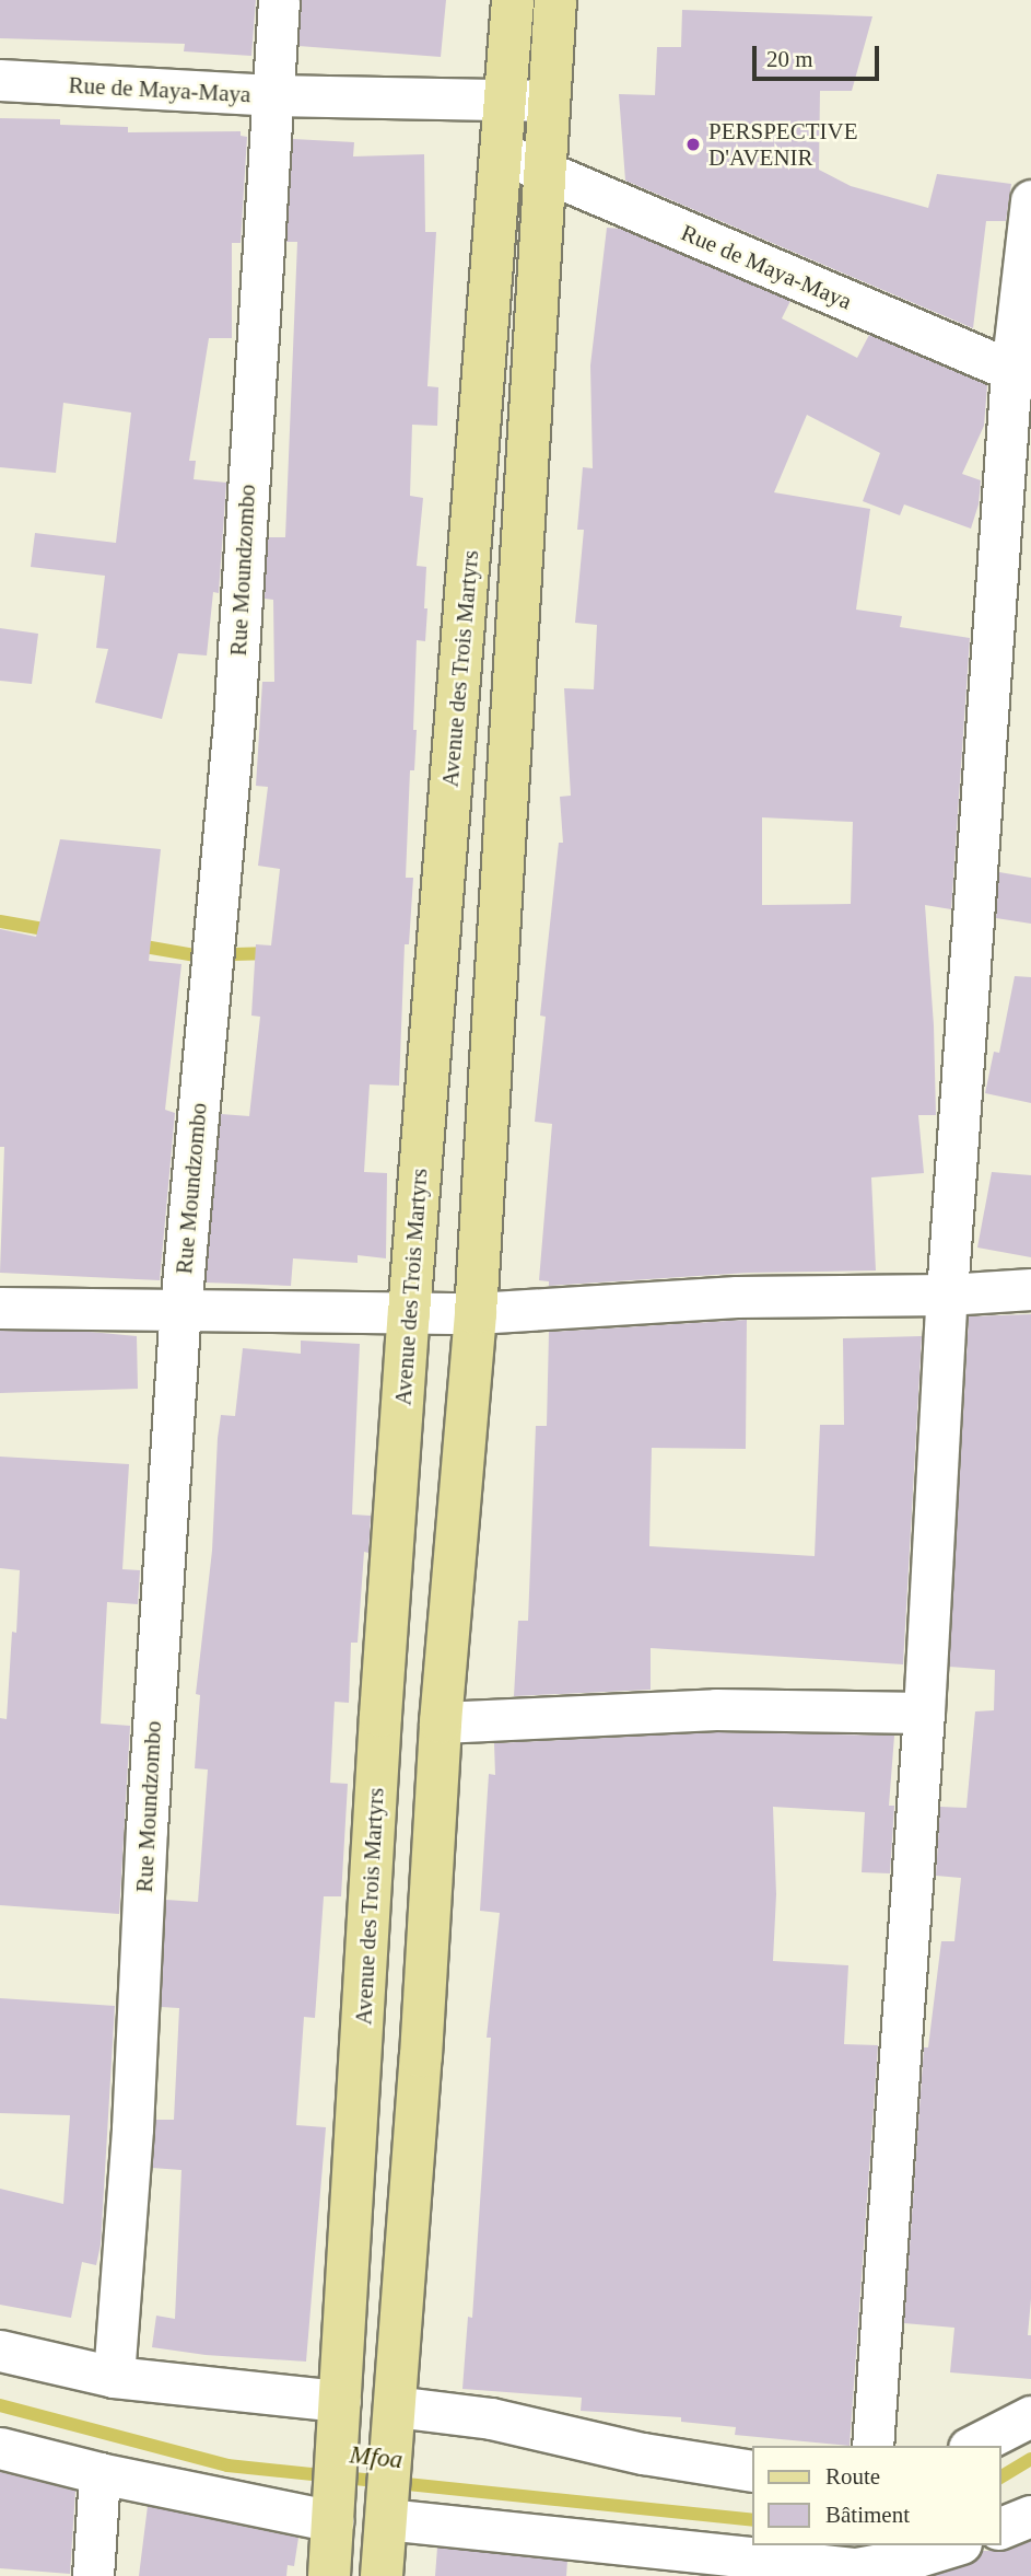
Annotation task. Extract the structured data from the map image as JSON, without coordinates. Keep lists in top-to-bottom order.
{
  "streets": {
    "main road": ["Avenue des Trois Martyrs"],
    "street": ["Rue de Maya-Maya", "Rue Moundzombo"]
  },
  "crossings": [
    ["Rue de Maya-Maya", "Rue Moundzombo"],
    ["Rue de Maya-Maya", "Avenue des Trois Martyrs"]
  ],
  "water": ["Mfoa"],
  "places": ["PERSPECTIVE D'AVENIR"],
  "legend": ["Route", "Bâtiment"],
  "scale_bar": "20 m"
}
